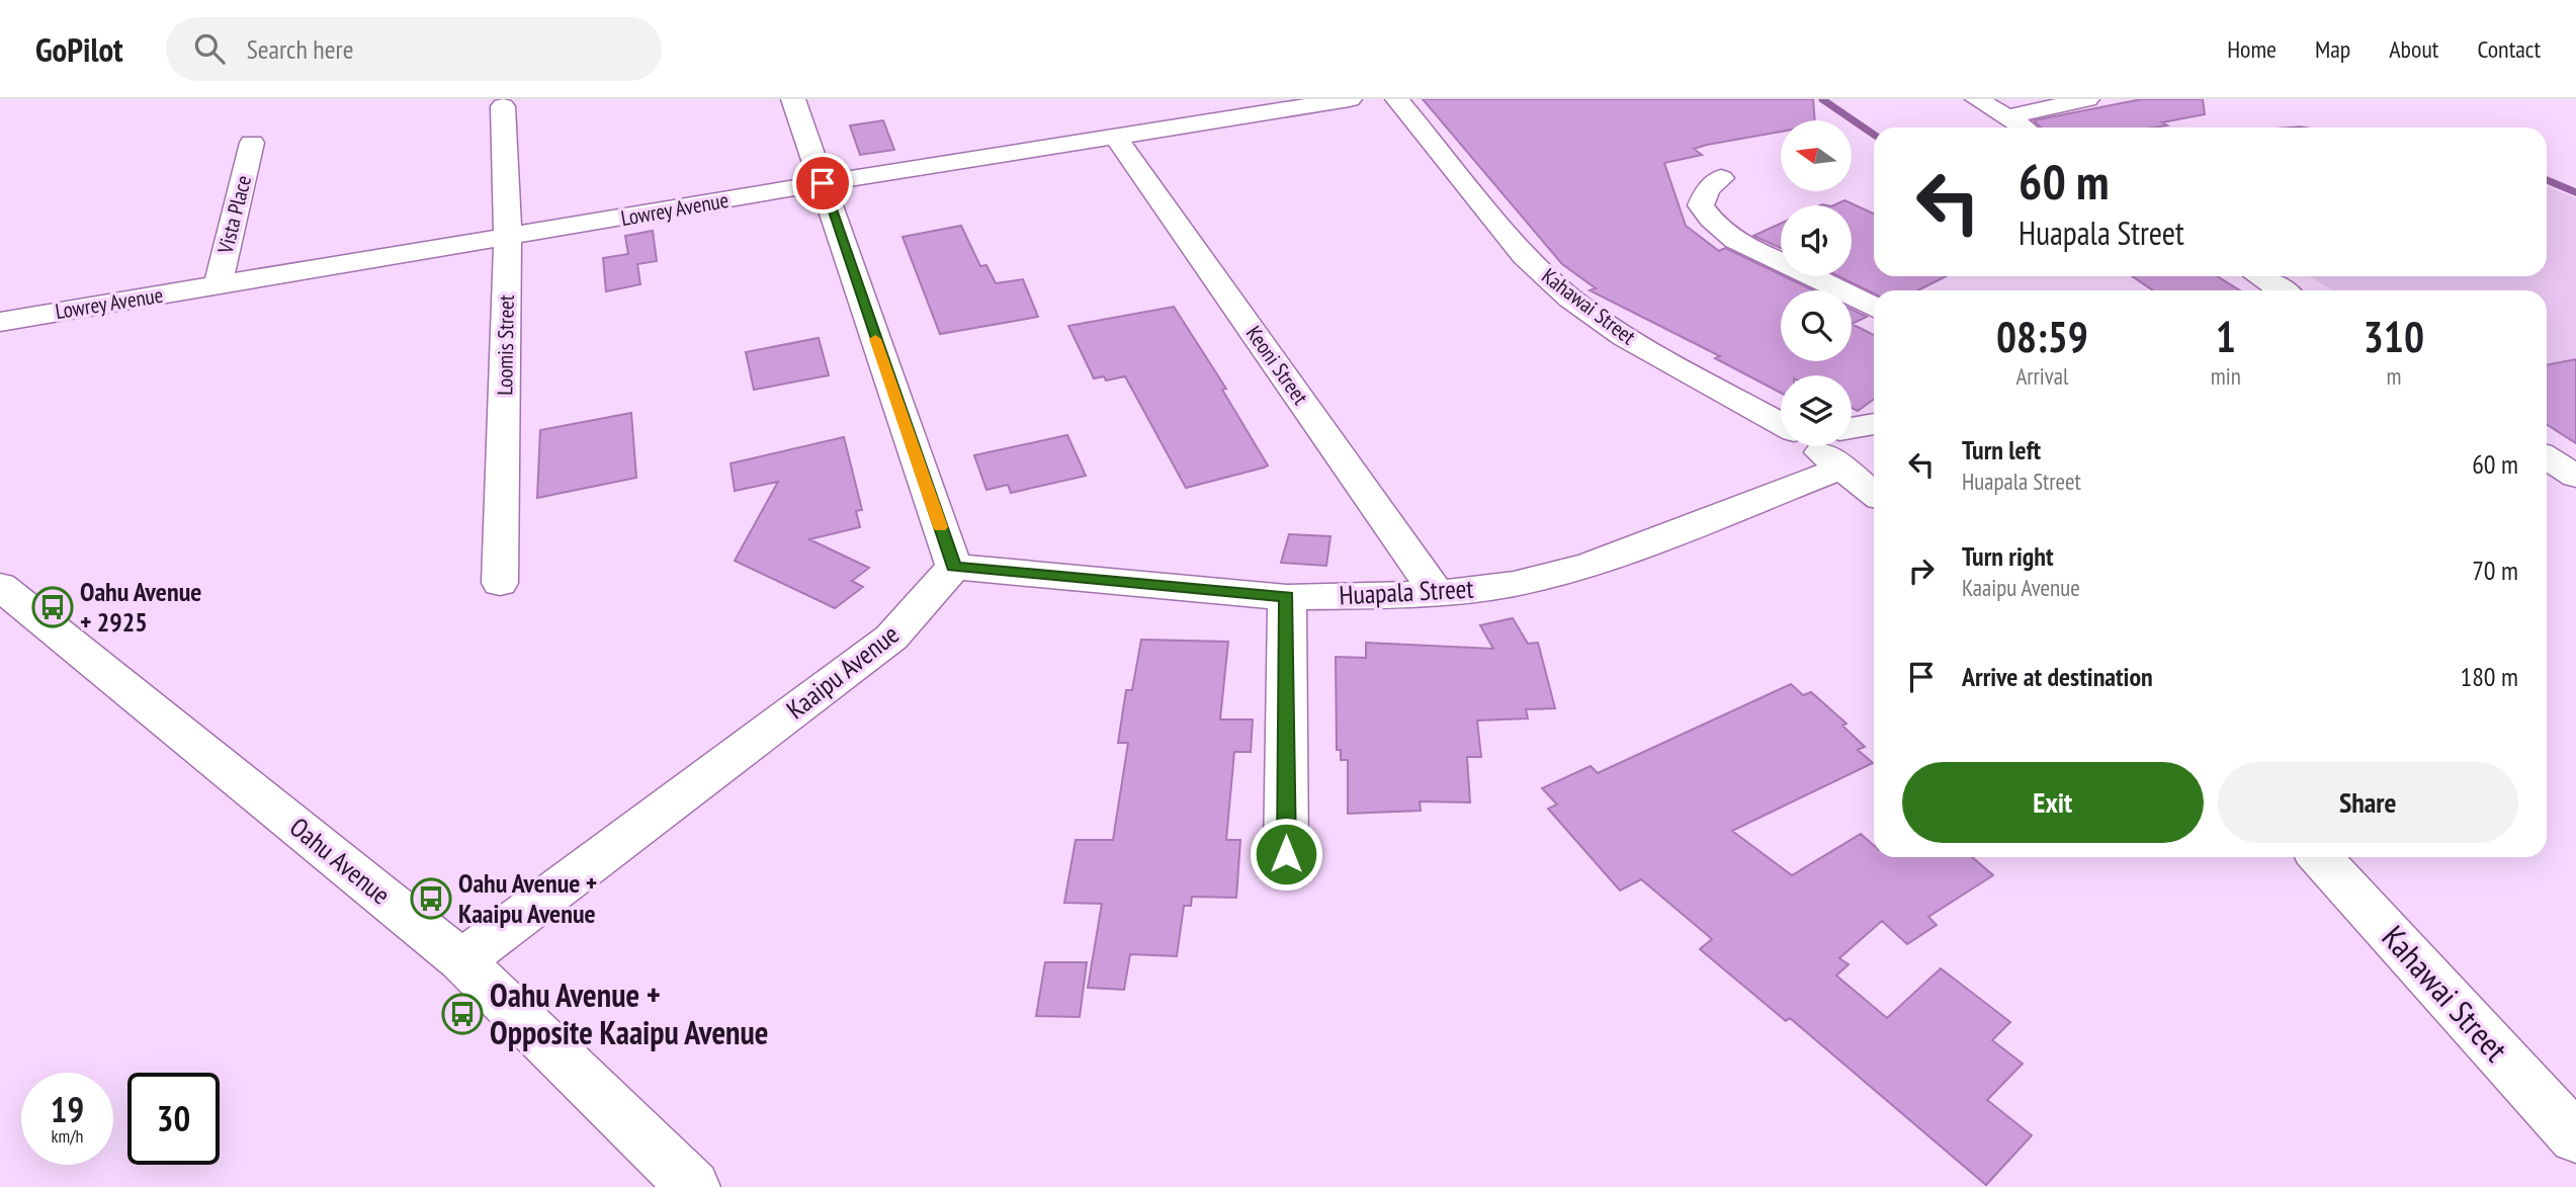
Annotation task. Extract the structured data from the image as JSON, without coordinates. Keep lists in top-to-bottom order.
{
  "streets": {
    "street": [
      "Lowrey Avenue",
      "Vista Place",
      "Kahawai Street",
      "Loomis Street",
      "Keoni Street",
      "Huapala Street",
      "Kaaipu Avenue",
      "Oahu Avenue"
    ]
  },
  "crossings": [
    ["Lowrey Avenue", "Vista Place"],
    ["Lowrey Avenue", "Loomis Street"],
    ["Lowrey Avenue", "Keoni Street"],
    ["Kahawai Street", "Huapala Street"],
    ["Keoni Street", "Huapala Street"],
    ["Huapala Street", "Kaaipu Avenue"],
    ["Kaaipu Avenue", "Oahu Avenue"]
  ],
  "places": {
    "bus stop": ["Oahu Avenue + 2925", "Oahu Avenue + Kaaipu Avenue", "Oahu Avenue + Opposite Kaaipu Avenue"]
  },
  "north": "left",
  "page": {
    "header": "GoPilot",
    "search": "Search here",
    "nav": [
      "Home",
      "Map",
      "About",
      "Contact"
    ],
    "turn": ["60 m", "Huapala Street"],
    "eta": [
      "08:59",
      "Arrival",
      "1",
      "min",
      "310",
      "m"
    ],
    "list": [
      {
        "name": "Turn left",
        "note": "Huapala Street",
        "value": "60 m"
      },
      {
        "name": "Turn right",
        "note": "Kaaipu Avenue",
        "value": "70 m"
      },
      {
        "name": "Arrive at destination",
        "value": "180 m"
      }
    ],
    "buttons": ["Exit", "Share"],
    "speed": "19 km/h",
    "limit": "30"
  }
}
